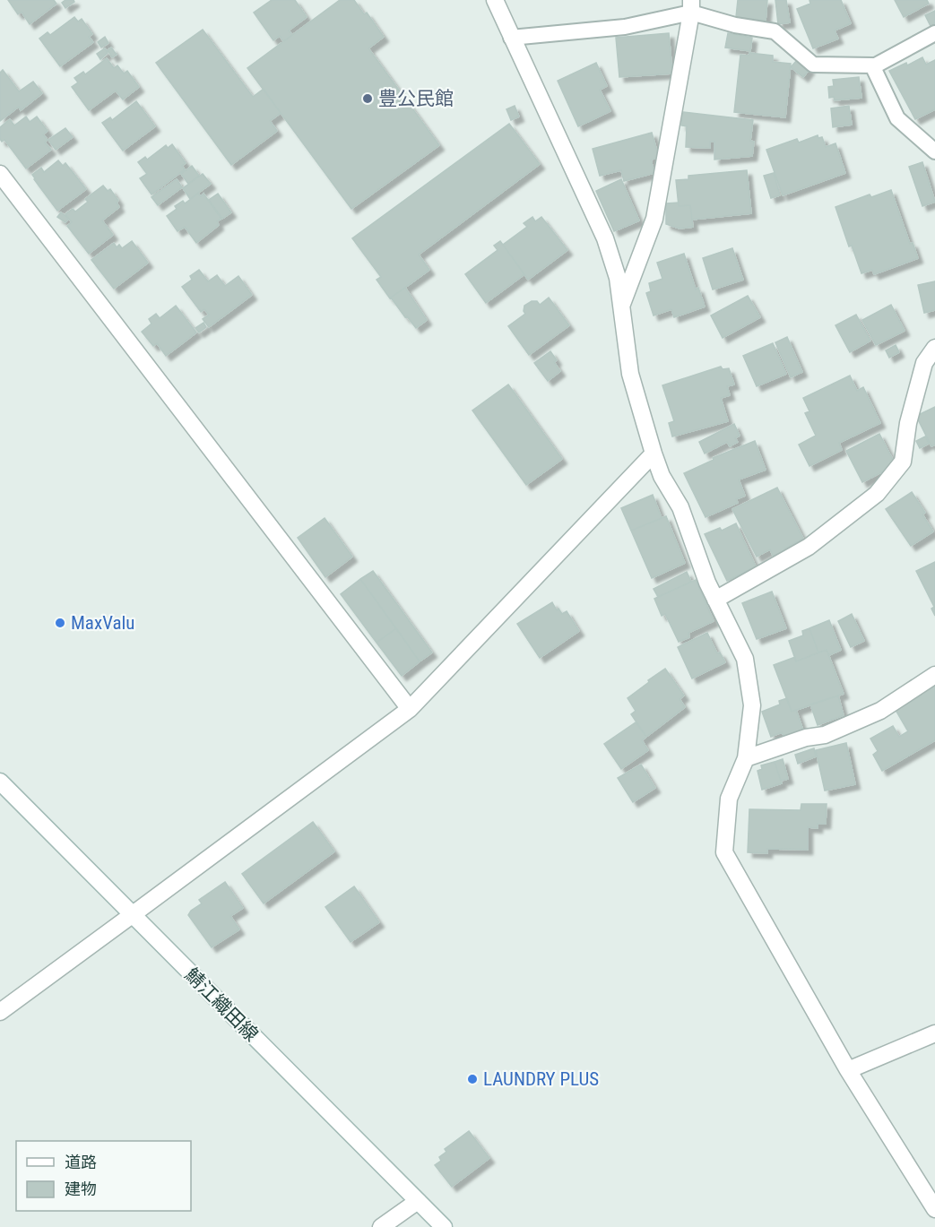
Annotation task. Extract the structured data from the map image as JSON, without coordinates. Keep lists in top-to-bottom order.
{
  "streets": {
    "street": ["鯖江織田線"]
  },
  "places": ["豊公民館", "MaxValu", "LAUNDRY PLUS"],
  "legend": ["道路", "建物"]
}
